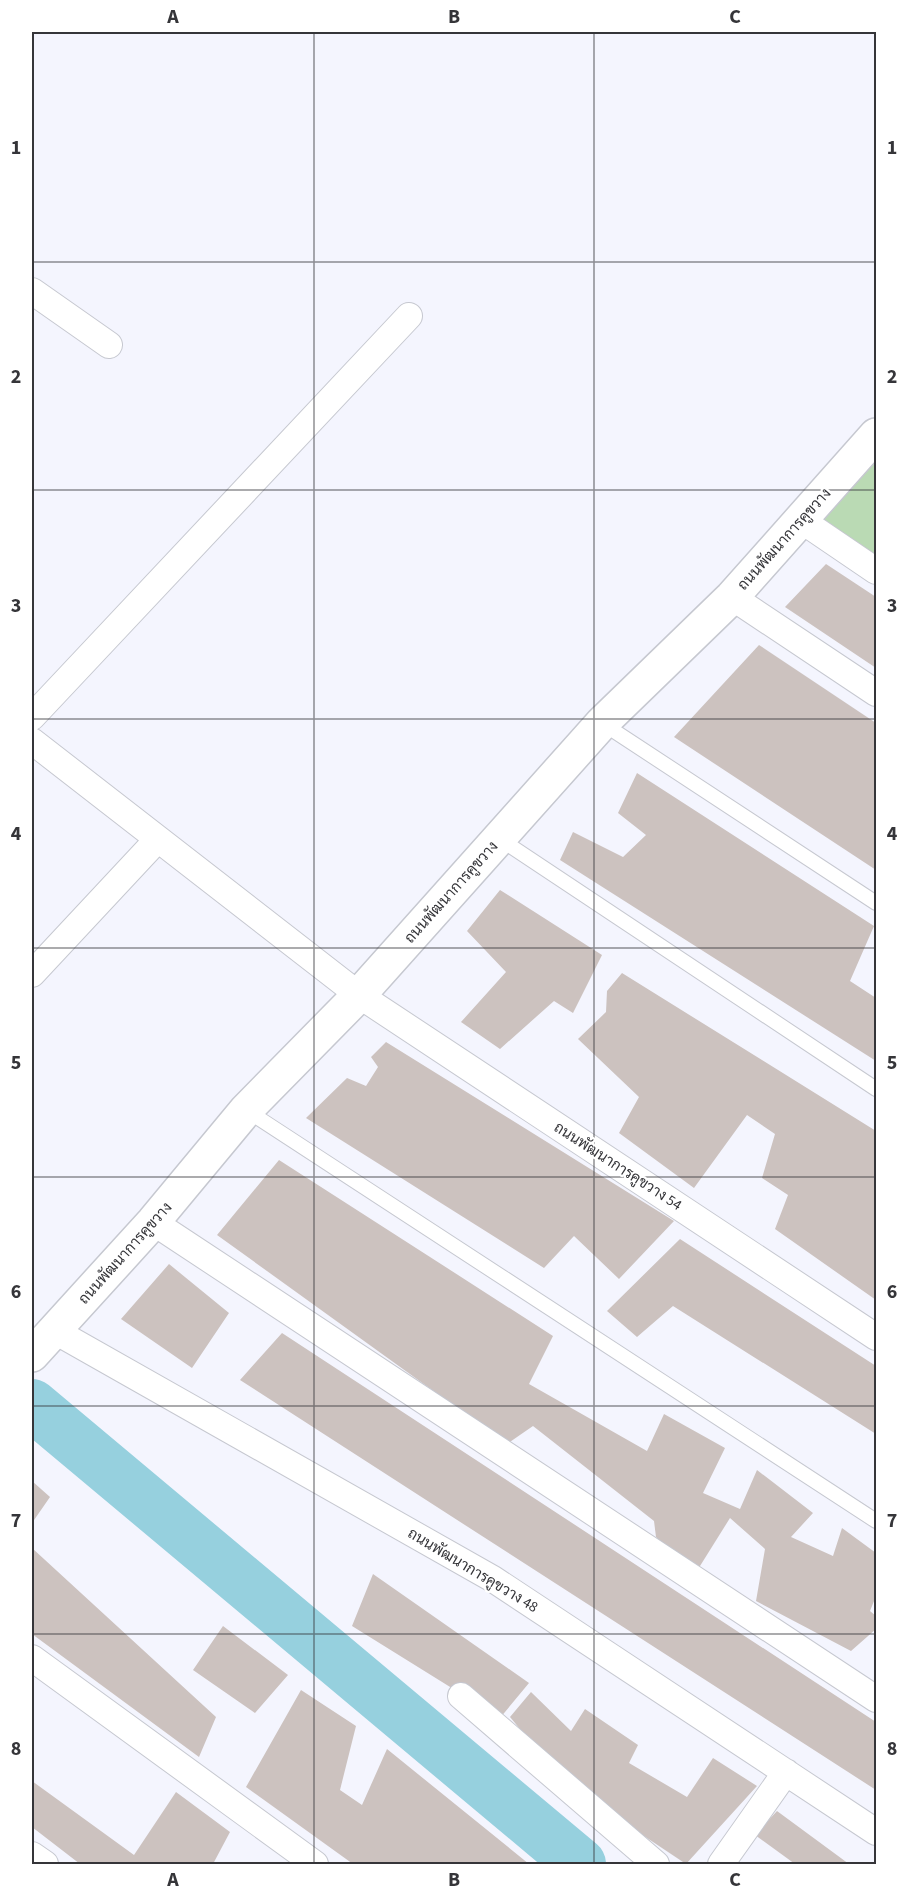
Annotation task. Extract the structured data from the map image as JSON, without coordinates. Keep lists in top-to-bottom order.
{
  "streets": {
    "main road": ["ถนนพัฒนาการคูขวาง"],
    "street": ["ถนนพัฒนาการคูขวาง 54", "ถนนพัฒนาการคูขวาง 48"]
  },
  "crossings": [
    ["ถนนพัฒนาการคูขวาง", "ถนนพัฒนาการคูขวาง 54"],
    ["ถนนพัฒนาการคูขวาง", "ถนนพัฒนาการคูขวาง 48"]
  ],
  "grid": {
    "columns": ["A", "B", "C"],
    "rows": [
      "1",
      "2",
      "3",
      "4",
      "5",
      "6",
      "7",
      "8"
    ]
  }
}
